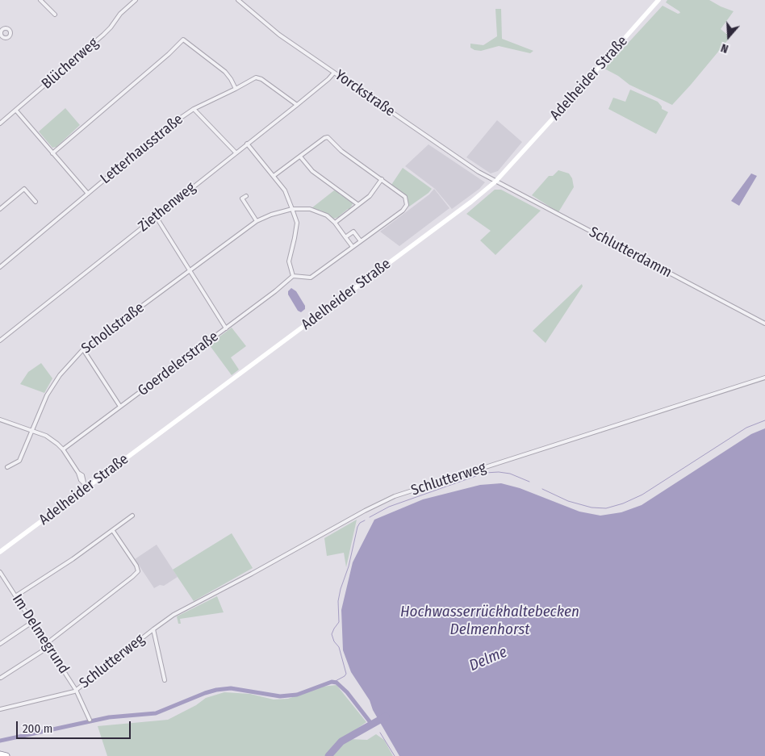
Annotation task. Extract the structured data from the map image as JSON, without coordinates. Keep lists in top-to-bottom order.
{
  "streets": {
    "main road": ["Adelheider Straße"],
    "street": [
      "Blücherweg",
      "Yorckstraße",
      "Letterhausstraße",
      "Ziethenweg",
      "Schlutterdamm",
      "Schollstraße",
      "Goerdelerstraße",
      "Schlutterweg",
      "Im Delmegrund"
    ]
  },
  "crossings": [
    ["Adelheider Straße", "Yorckstraße"],
    ["Adelheider Straße", "Schlutterdamm"],
    ["Yorckstraße", "Ziethenweg"],
    ["Yorckstraße", "Schlutterdamm"],
    ["Letterhausstraße", "Ziethenweg"],
    ["Schlutterweg", "Im Delmegrund"]
  ],
  "water": ["Hochwasserrückhaltebecken Delmenhorst", "Delme"],
  "scale_bar": "200 m",
  "north": "bottom"
}
